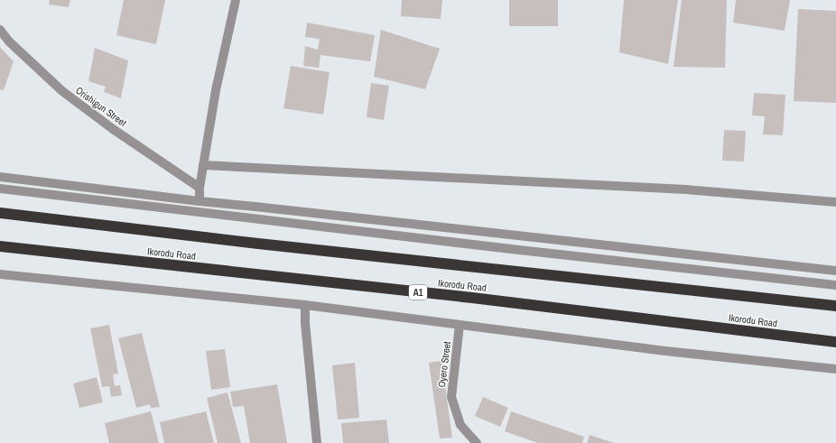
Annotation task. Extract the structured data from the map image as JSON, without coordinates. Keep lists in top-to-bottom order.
{
  "streets": {
    "highway": ["Ikorodu Road", "A1"],
    "street": ["Orishigun Street", "Oyero Street"]
  }
}
